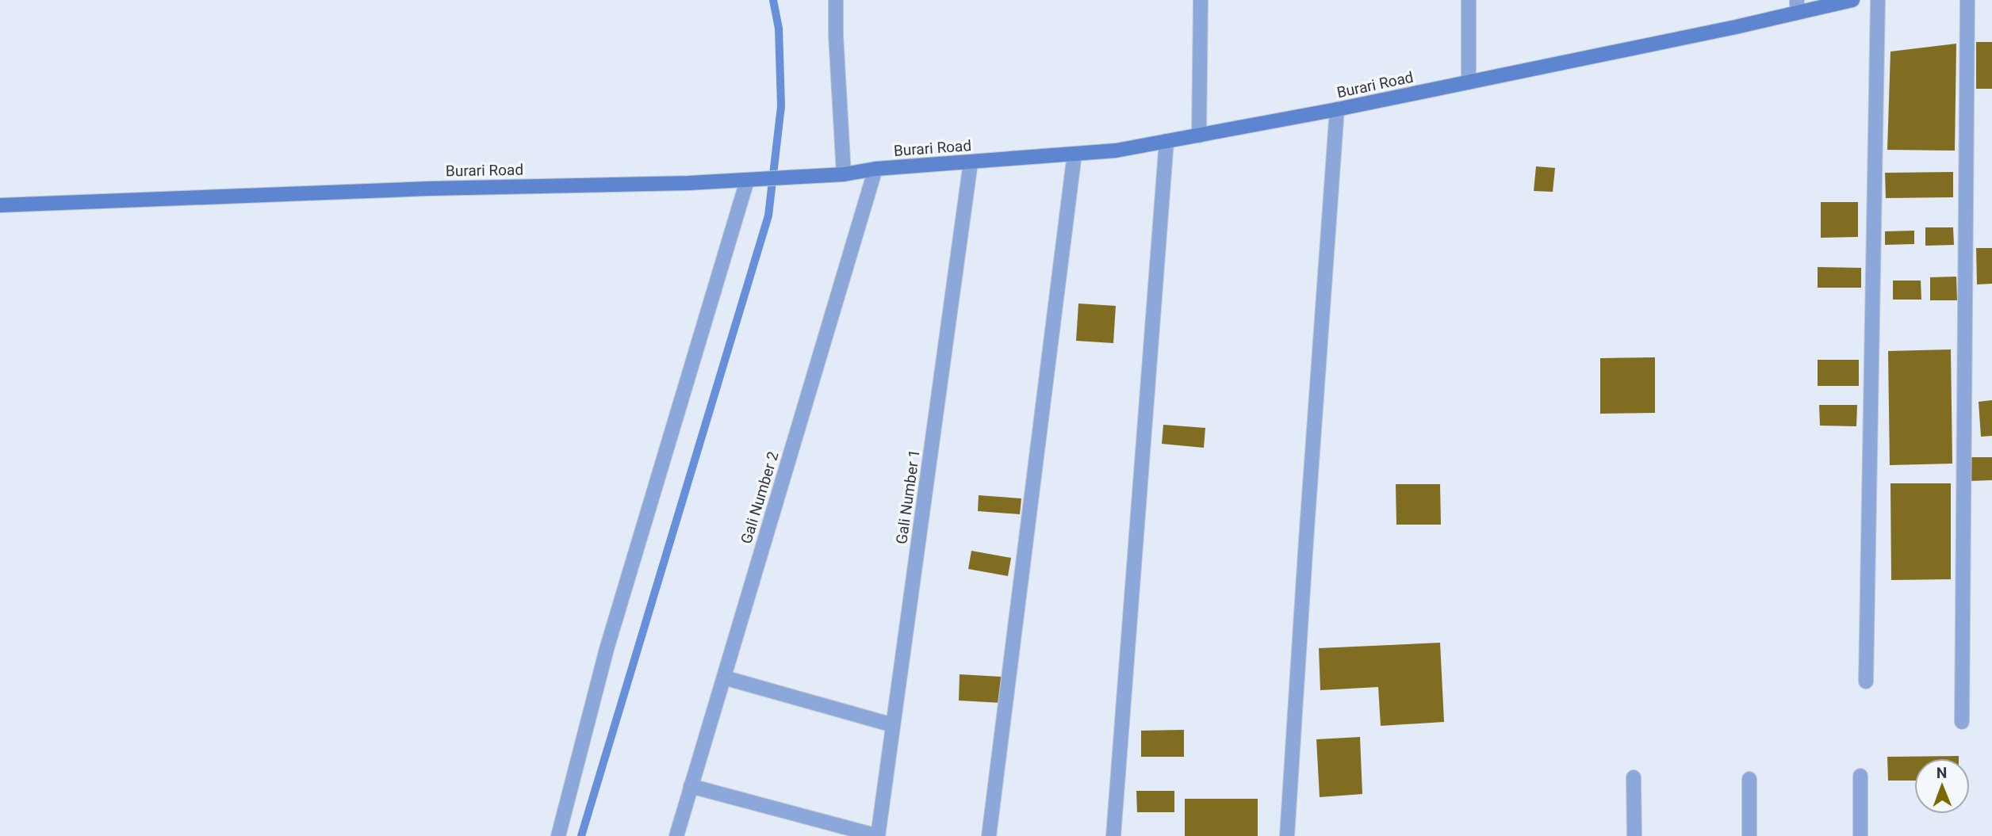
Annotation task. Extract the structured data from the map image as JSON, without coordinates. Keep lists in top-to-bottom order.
{
  "streets": {
    "main road": ["Burari Road"],
    "street": ["Gali Number 1", "Gali Number 2"]
  },
  "crossings": [
    ["Burari Road", "Gali Number 1"],
    ["Burari Road", "Gali Number 2"]
  ],
  "north": "top"
}
